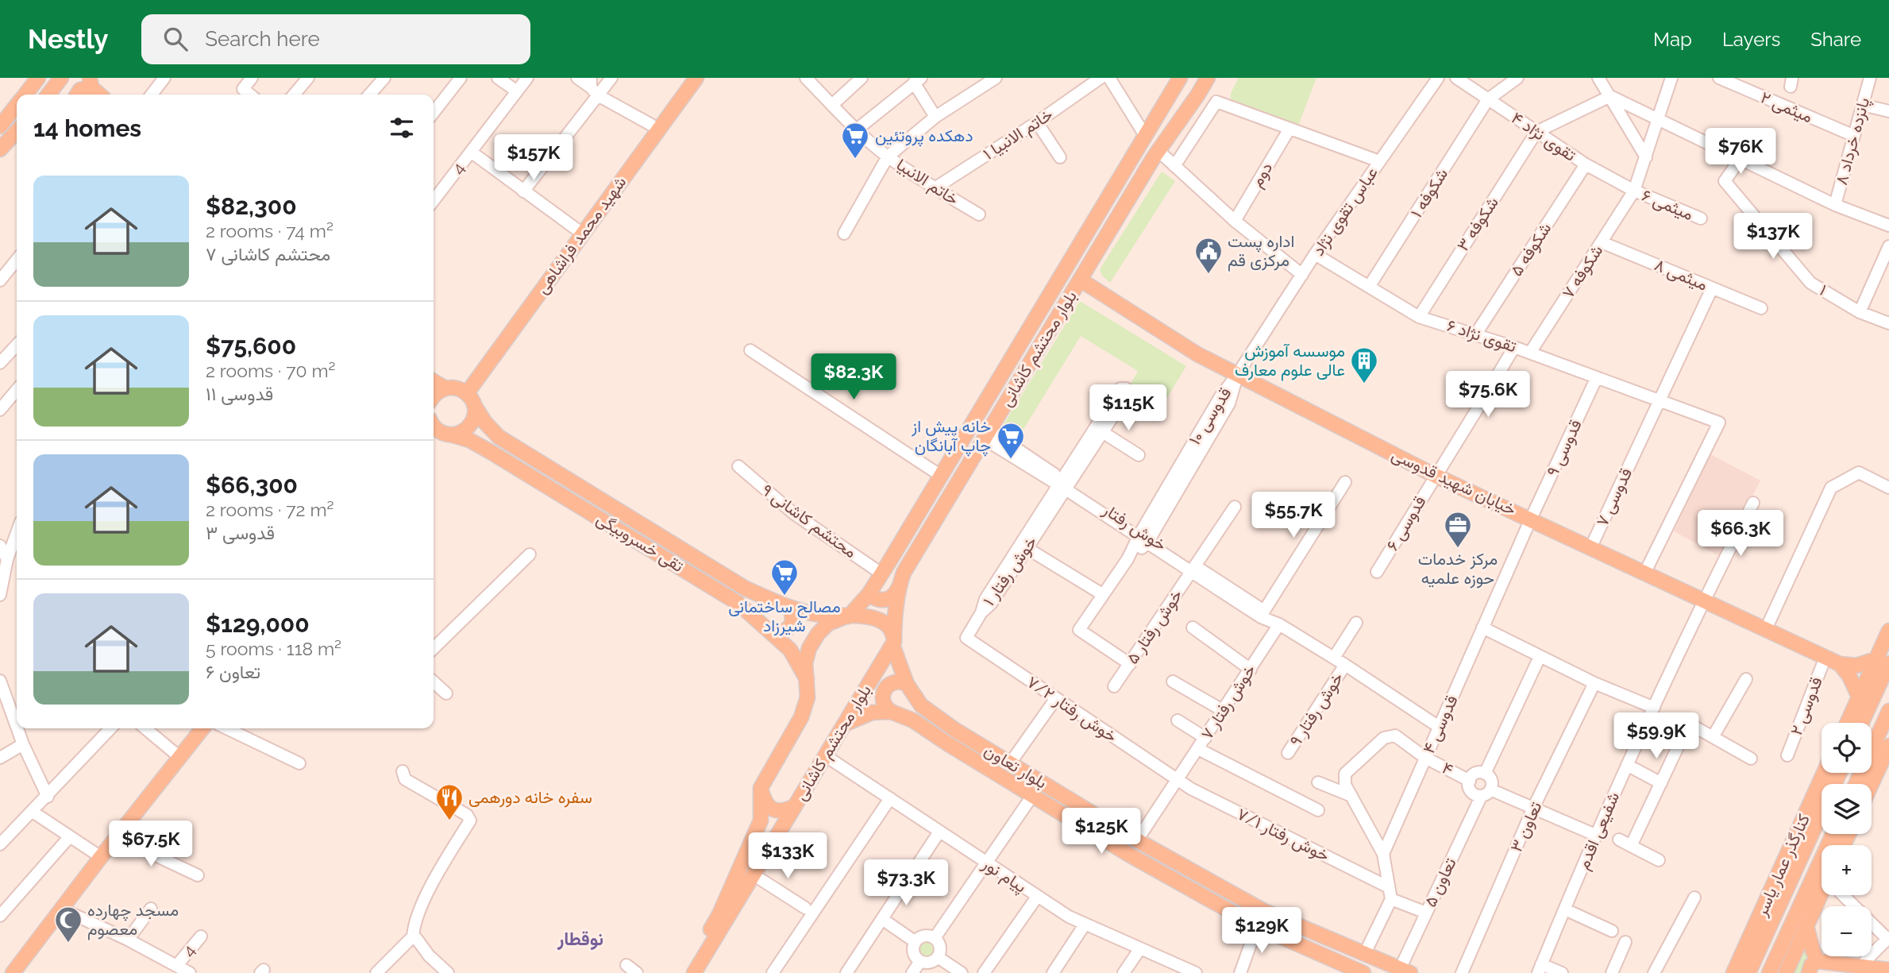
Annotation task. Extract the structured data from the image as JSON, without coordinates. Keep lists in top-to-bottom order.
{
  "streets": {
    "main road": [
      "شهید محمد فراشاهی",
      "بلوار محتشم کاشانی",
      "خیابان شهید قدوسی",
      "تقی خسروبیگی",
      "بلوار تعاون",
      "کنارگذر عمار یاسر"
    ],
    "street": [
      "میثمی ۲",
      "خاتم الانبیا ۱",
      "تقوی نژاد ۴",
      "پانزده خرداد ۸",
      "4",
      "دوم",
      "خاتم الانبیا",
      "شکوفه ۱",
      "میثمی ۶",
      "عباس تقوی نژاد",
      "شکوفه ۳",
      "شکوفه ۵",
      "شکوفه ۷",
      "میثمی ۸",
      "۱",
      "تقوی نژاد ۶",
      "قدوسی ۱۰",
      "قدوسی ۹",
      "قدوسی ۷",
      "محتشم کاشانی ۹",
      "قدوسی ۶",
      "خوش رفتار",
      "خوش رفتار ۱",
      "خوش رفتار ۵",
      "خوش رفتار ۷",
      "قدوسی ۲",
      "خوش رفتار ۷/۲",
      "خوش رفتار ۹",
      "قدوسی ۴",
      "۴",
      "تعاون ۳",
      "شفیعی اقدم",
      "خوش رفتار ۷/۱",
      "پیام نور",
      "تعاون ۵"
    ]
  },
  "crossings": [
    ["میثمی ۲", "پانزده خرداد ۸"],
    ["خاتم الانبیا ۱", "خاتم الانبیا"],
    ["تقوی نژاد ۴", "شکوفه ۱"],
    ["تقوی نژاد ۴", "میثمی ۶"],
    ["تقوی نژاد ۴", "شکوفه ۳"],
    ["تقوی نژاد ۴", "شکوفه ۵"],
    ["تقوی نژاد ۴", "شکوفه ۷"],
    ["شکوفه ۱", "تقوی نژاد ۶"],
    ["میثمی ۶", "شکوفه ۷"],
    ["عباس تقوی نژاد", "تقوی نژاد ۶"],
    ["عباس تقوی نژاد", "قدوسی ۱۰"],
    ["عباس تقوی نژاد", "خیابان شهید قدوسی"],
    ["شکوفه ۳", "تقوی نژاد ۶"],
    ["شهید محمد فراشاهی", "تقی خسروبیگی"],
    ["شکوفه ۵", "تقوی نژاد ۶"],
    ["شکوفه ۷", "میثمی ۸"],
    ["شکوفه ۷", "تقوی نژاد ۶"],
    ["میثمی ۸", "قدوسی ۷"],
    ["تقوی نژاد ۶", "قدوسی ۹"],
    ["تقوی نژاد ۶", "خیابان شهید قدوسی"],
    ["تقوی نژاد ۶", "قدوسی ۷"],
    ["تقوی نژاد ۶", "قدوسی ۶"],
    ["بلوار محتشم کاشانی", "خیابان شهید قدوسی"],
    ["بلوار محتشم کاشانی", "محتشم کاشانی ۹"],
    ["بلوار محتشم کاشانی", "خوش رفتار"],
    ["بلوار محتشم کاشانی", "تقی خسروبیگی"],
    ["بلوار محتشم کاشانی", "بلوار تعاون"],
    ["بلوار محتشم کاشانی", "پیام نور"],
    ["قدوسی ۱۰", "خیابان شهید قدوسی"],
    ["قدوسی ۱۰", "خوش رفتار"],
    ["قدوسی ۱۰", "خوش رفتار ۵"],
    ["قدوسی ۹", "خیابان شهید قدوسی"],
    ["قدوسی ۹", "قدوسی ۴"],
    ["خیابان شهید قدوسی", "قدوسی ۷"],
    ["خیابان شهید قدوسی", "قدوسی ۶"],
    ["خیابان شهید قدوسی", "قدوسی ۲"],
    ["خیابان شهید قدوسی", "قدوسی ۴"],
    ["خیابان شهید قدوسی", "شفیعی اقدم"],
    ["خوش رفتار", "خوش رفتار ۱"],
    ["خوش رفتار", "خوش رفتار ۵"],
    ["خوش رفتار", "خوش رفتار ۷"],
    ["خوش رفتار", "خوش رفتار ۹"],
    ["خوش رفتار", "قدوسی ۴"],
    ["تقی خسروبیگی", "بلوار تعاون"],
    ["خوش رفتار ۱", "خوش رفتار ۷/۲"],
    ["خوش رفتار ۷", "خوش رفتار ۷/۲"],
    ["خوش رفتار ۷", "بلوار تعاون"],
    ["خوش رفتار ۷", "خوش رفتار ۷/۱"],
    ["خوش رفتار ۷/۲", "خوش رفتار ۷/۱"],
    ["قدوسی ۴", "۴"],
    ["بلوار تعاون", "تعاون ۵"],
    ["۴", "تعاون ۵"]
  ],
  "districts": ["نوقطار"],
  "places": {
    "supermarket": ["دهکده پروتئین", "خانه پیش از چاپ آبانگان", "مصالح ساختمانی شیرزاد"],
    "public building": ["اداره پست مرکزی قم"],
    "building": ["موسسه آموزش عالی علوم معارف"],
    "office": ["مرکز خدمات حوزه علمیه"],
    "restaurant": ["سفره خانه دورهمی"],
    "mosque": ["مسجد چهارده معصوم"]
  },
  "page": {
    "header": "Nestly",
    "search": "Search here",
    "nav": ["Map", "Layers", "Share"],
    "heading": "14 homes",
    "price": [
      "$76K",
      "$157K",
      "$137K",
      "$82.3K",
      "$75.6K",
      "$115K",
      "$55.7K",
      "$66.3K",
      "$59.9K",
      "$125K",
      "$67.5K",
      "$133K",
      "$73.3K",
      "$129K"
    ],
    "list": [
      {
        "name": "$82,300",
        "note": "2 rooms · 74 m² · محتشم کاشانی ۷"
      },
      {
        "name": "$75,600",
        "note": "2 rooms · 70 m² · قدوسی ۱۱"
      },
      {
        "name": "$66,300",
        "note": "2 rooms · 72 m² · قدوسی ۳"
      },
      {
        "name": "$129,000",
        "note": "5 rooms · 118 m² · تعاون ۶"
      }
    ],
    "map_buttons": ["+", "−"]
  }
}
